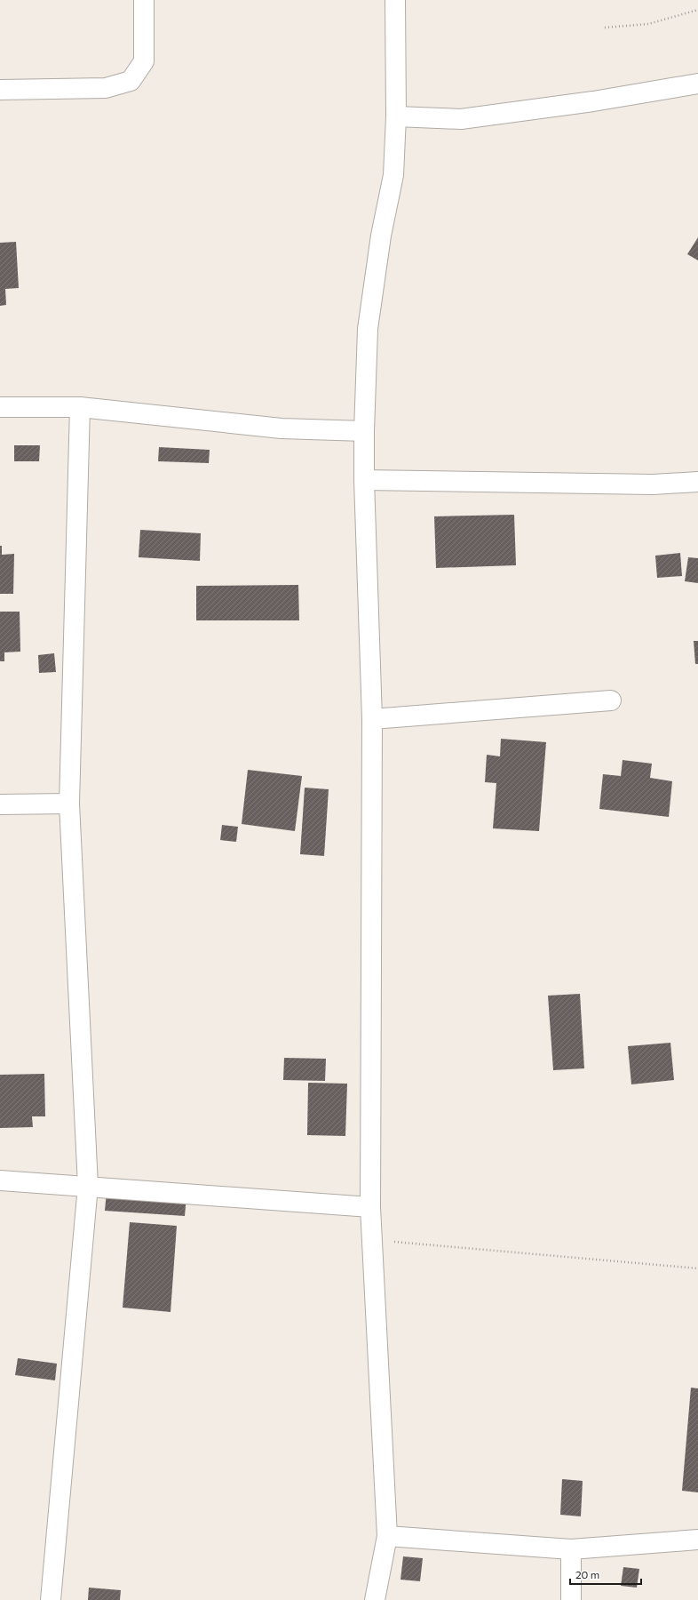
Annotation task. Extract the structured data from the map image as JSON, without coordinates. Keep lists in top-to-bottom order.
{
  "scale_bar": "20 m"
}
